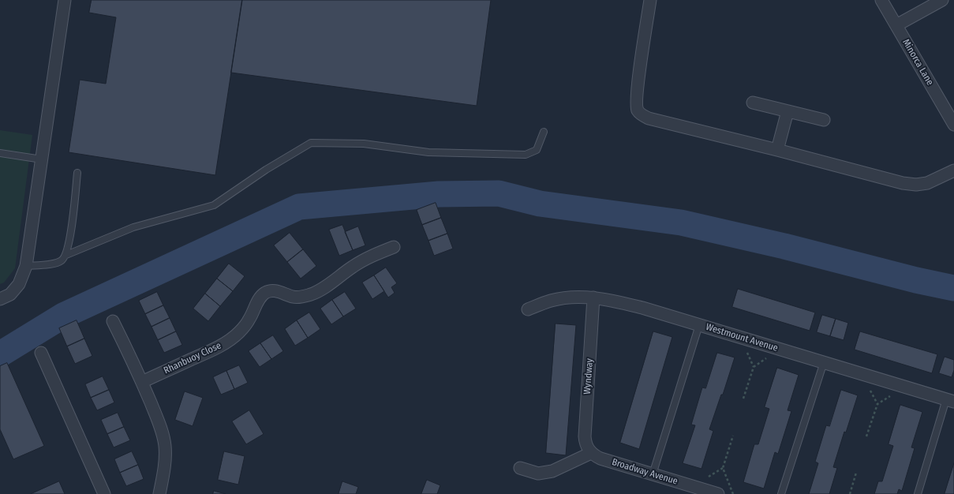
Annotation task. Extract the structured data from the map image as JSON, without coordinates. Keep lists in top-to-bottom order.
{
  "streets": {
    "street": [
      "Minorca Lane",
      "Westmount Avenue",
      "Rhanbuoy Close",
      "Wyndway",
      "Broadway Avenue"
    ]
  },
  "crossings": [
    ["Westmount Avenue", "Wyndway"],
    ["Wyndway", "Broadway Avenue"]
  ]
}
